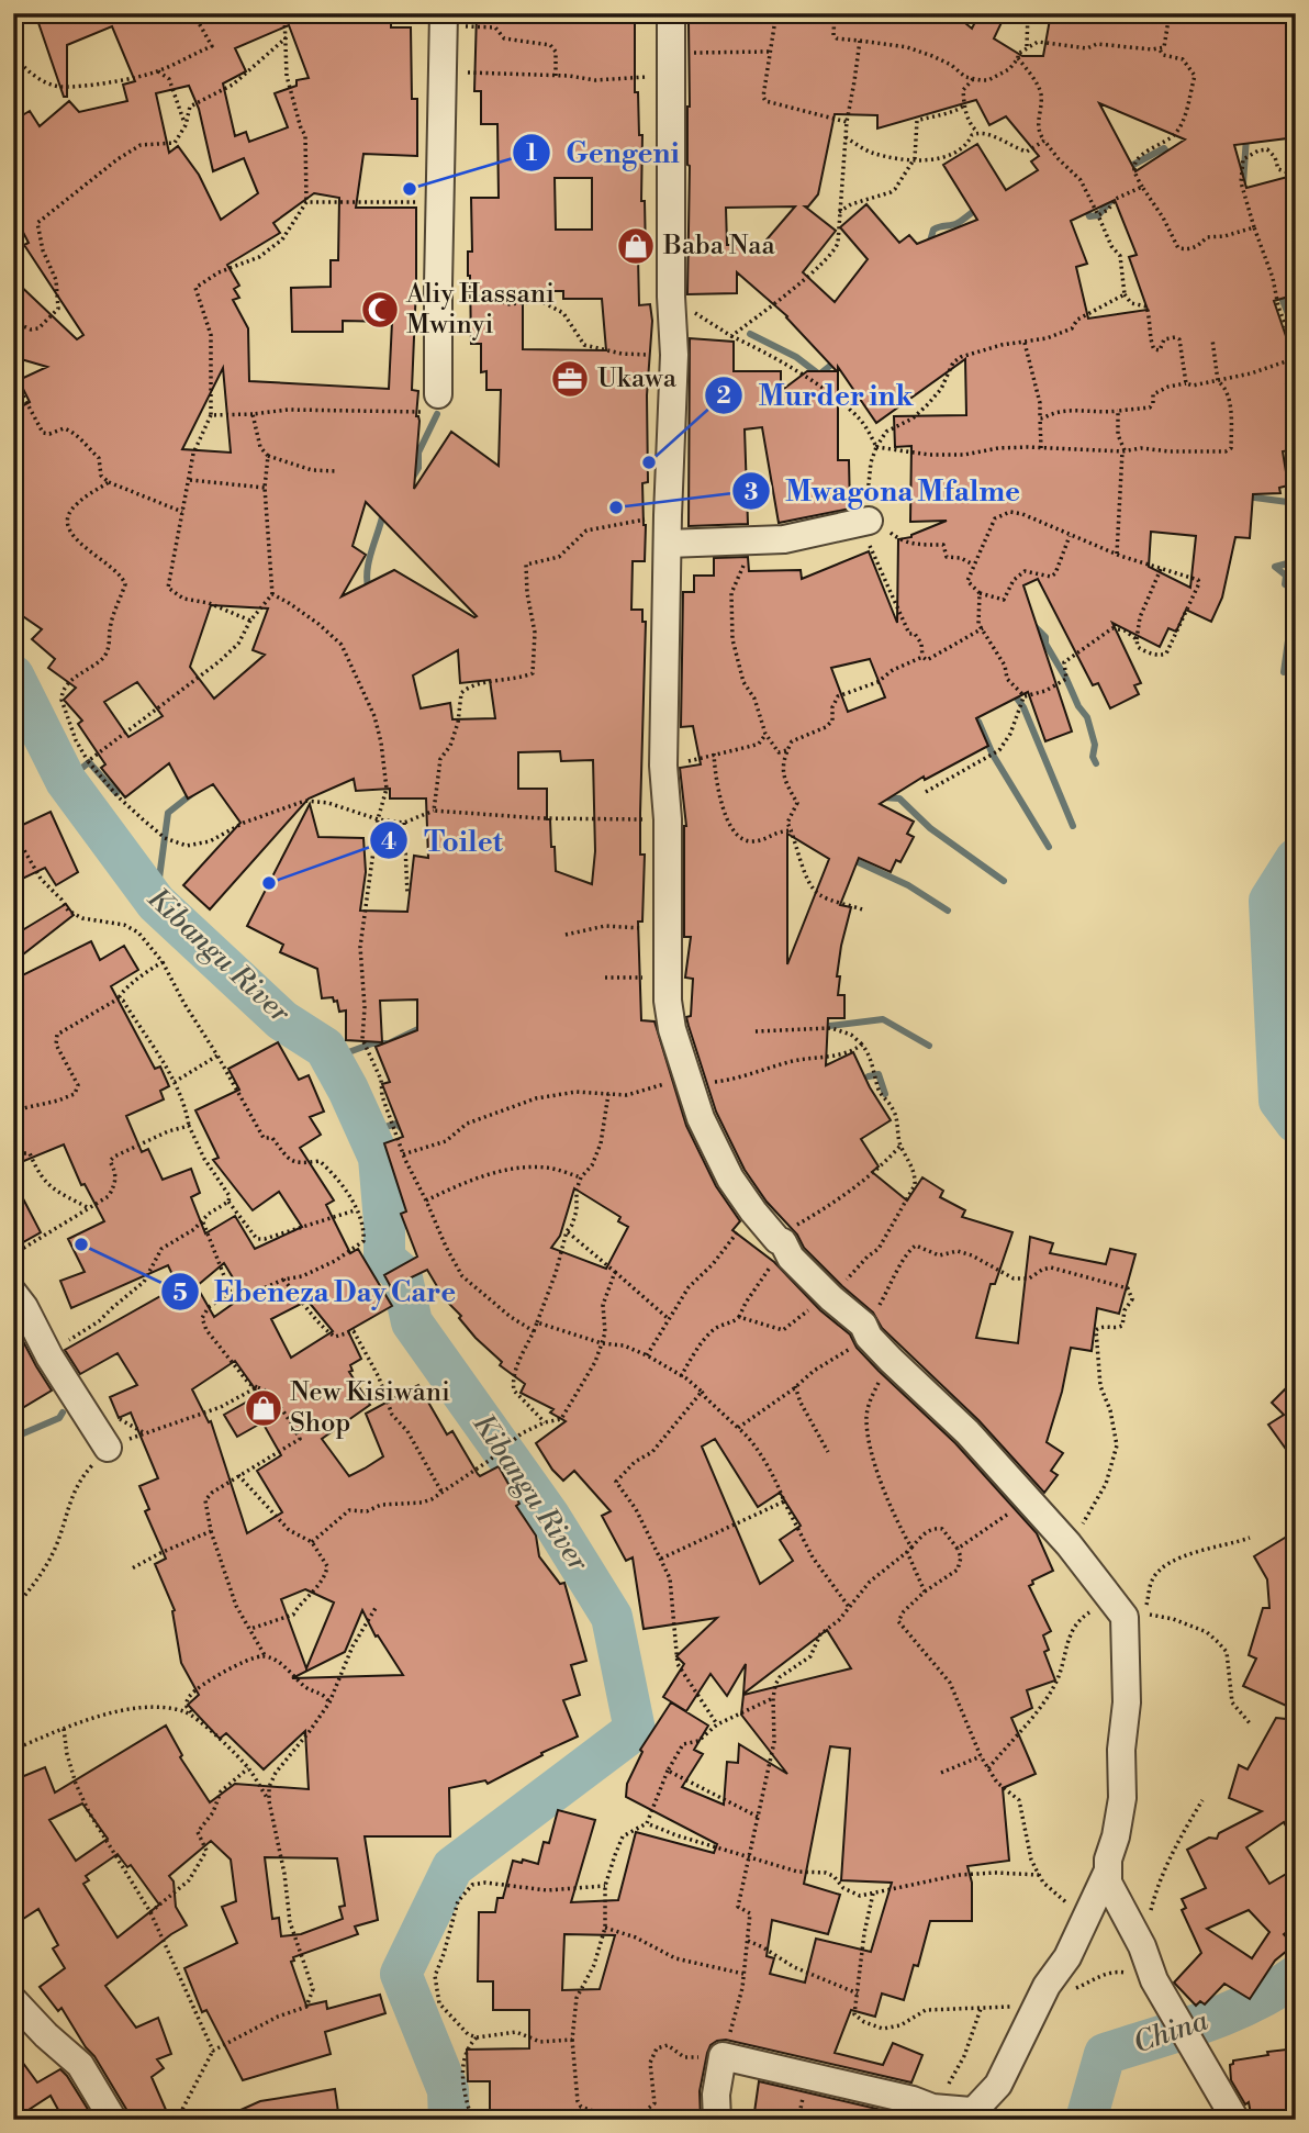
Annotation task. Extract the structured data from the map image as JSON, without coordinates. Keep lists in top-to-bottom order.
{
  "water": ["Kibangu River", "China"],
  "places": {
    "other": [
      "Gengeni",
      "Murder ink",
      "Mwagona Mfalme",
      "Toilet",
      "Ebeneza Day Care"
    ],
    "shop": ["Baba Naa", "New Kisiwani Shop"],
    "mosque": ["Aliy Hassani Mwinyi"],
    "office": ["Ukawa"]
  }
}
